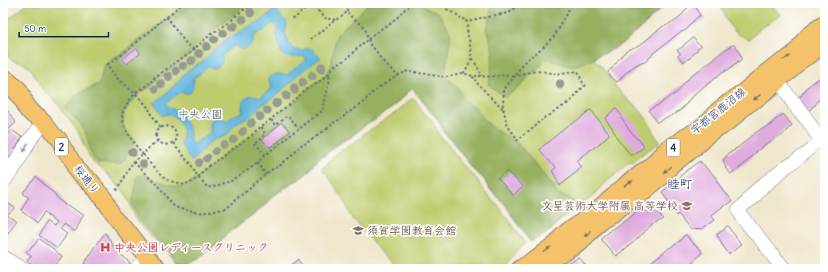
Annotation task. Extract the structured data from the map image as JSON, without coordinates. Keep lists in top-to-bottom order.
{
  "streets": {
    "main road": [
      "宇都宮鹿沼線",
      "2",
      "4",
      "桜通り"
    ]
  },
  "districts": ["睦町"],
  "parks": ["中央公園"],
  "places": {
    "school or university": ["文星芸術大学附属 高等学校", "須賀学園教育会館"],
    "hospital": ["中央公園レディースクリニック"]
  },
  "scale_bar": "50 m"
}
